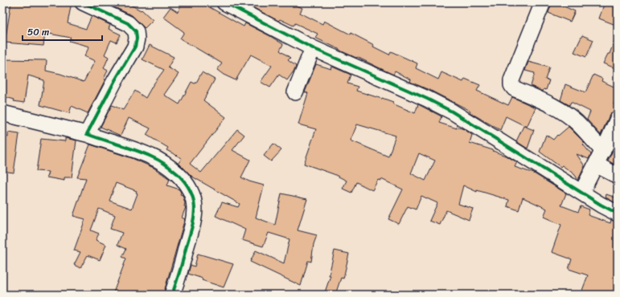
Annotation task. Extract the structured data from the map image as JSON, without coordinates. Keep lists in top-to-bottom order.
{
  "scale_bar": "50 m"
}
